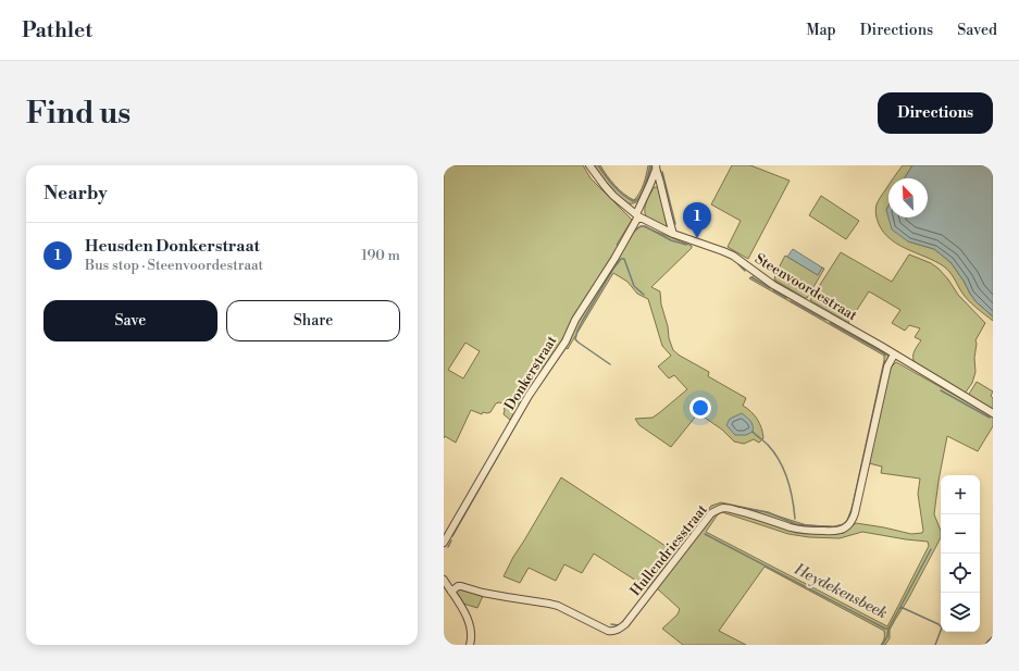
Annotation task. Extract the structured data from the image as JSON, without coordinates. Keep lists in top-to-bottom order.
{
  "streets": {
    "street": ["Steenvoordestraat", "Donkerstraat", "Hullendriesstraat"]
  },
  "crossings": [
    ["Steenvoordestraat", "Donkerstraat"],
    ["Steenvoordestraat", "Hullendriesstraat"]
  ],
  "water": ["Heydekensbeek"],
  "north": "top left",
  "page": {
    "header": "Pathlet",
    "nav": ["Map", "Directions", "Saved"],
    "buttons": [
      "Directions",
      ["Save", "Share"]
    ],
    "title": "Find us",
    "heading": "Nearby",
    "pins": "1",
    "list": [
      {
        "mark": "1",
        "name": "Heusden Donkerstraat",
        "note": "Bus stop · Steenvoordestraat",
        "value": "190 m"
      }
    ],
    "map_buttons": ["+", "−"]
  }
}
